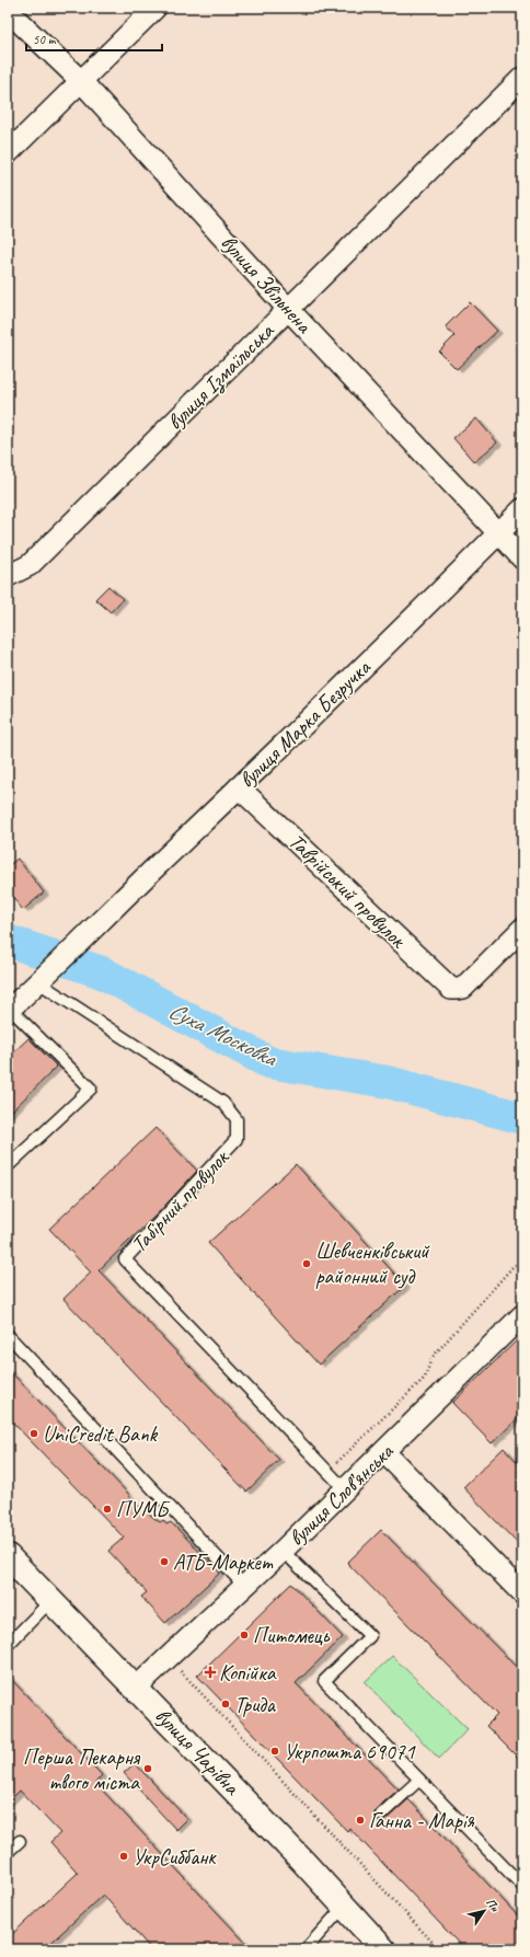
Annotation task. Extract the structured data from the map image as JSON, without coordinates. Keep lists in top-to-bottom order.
{
  "streets": {
    "street": [
      "вулиця Звільнена",
      "вулиця Ізмаїльська",
      "вулиця Марка Безручка",
      "Таврійський провулок",
      "вулиця Слов’янська",
      "вулиця Чарівна"
    ],
    "lane": ["Табірний провулок"]
  },
  "crossings": [
    ["вулиця Звільнена", "вулиця Ізмаїльська"],
    ["вулиця Звільнена", "вулиця Марка Безручка"],
    ["вулиця Марка Безручка", "Таврійський провулок"],
    ["вулиця Марка Безручка", "Табірний провулок"],
    ["Табірний провулок", "вулиця Слов’янська"],
    ["вулиця Слов’янська", "вулиця Чарівна"]
  ],
  "water": ["Суха Московка"],
  "places": {
    "other": [
      "Шевченківський районний суд",
      "UniCredit Bank",
      "ПУМБ",
      "АТБ-Маркет",
      "Питомець",
      "Трида",
      "Укрпошта 69071",
      "Перша Пекарня твого міста",
      "Ганна - Марія",
      "УкрСиббанк"
    ],
    "health": ["Копійка"]
  },
  "scale_bar": "50 m",
  "north": "top right"
}
